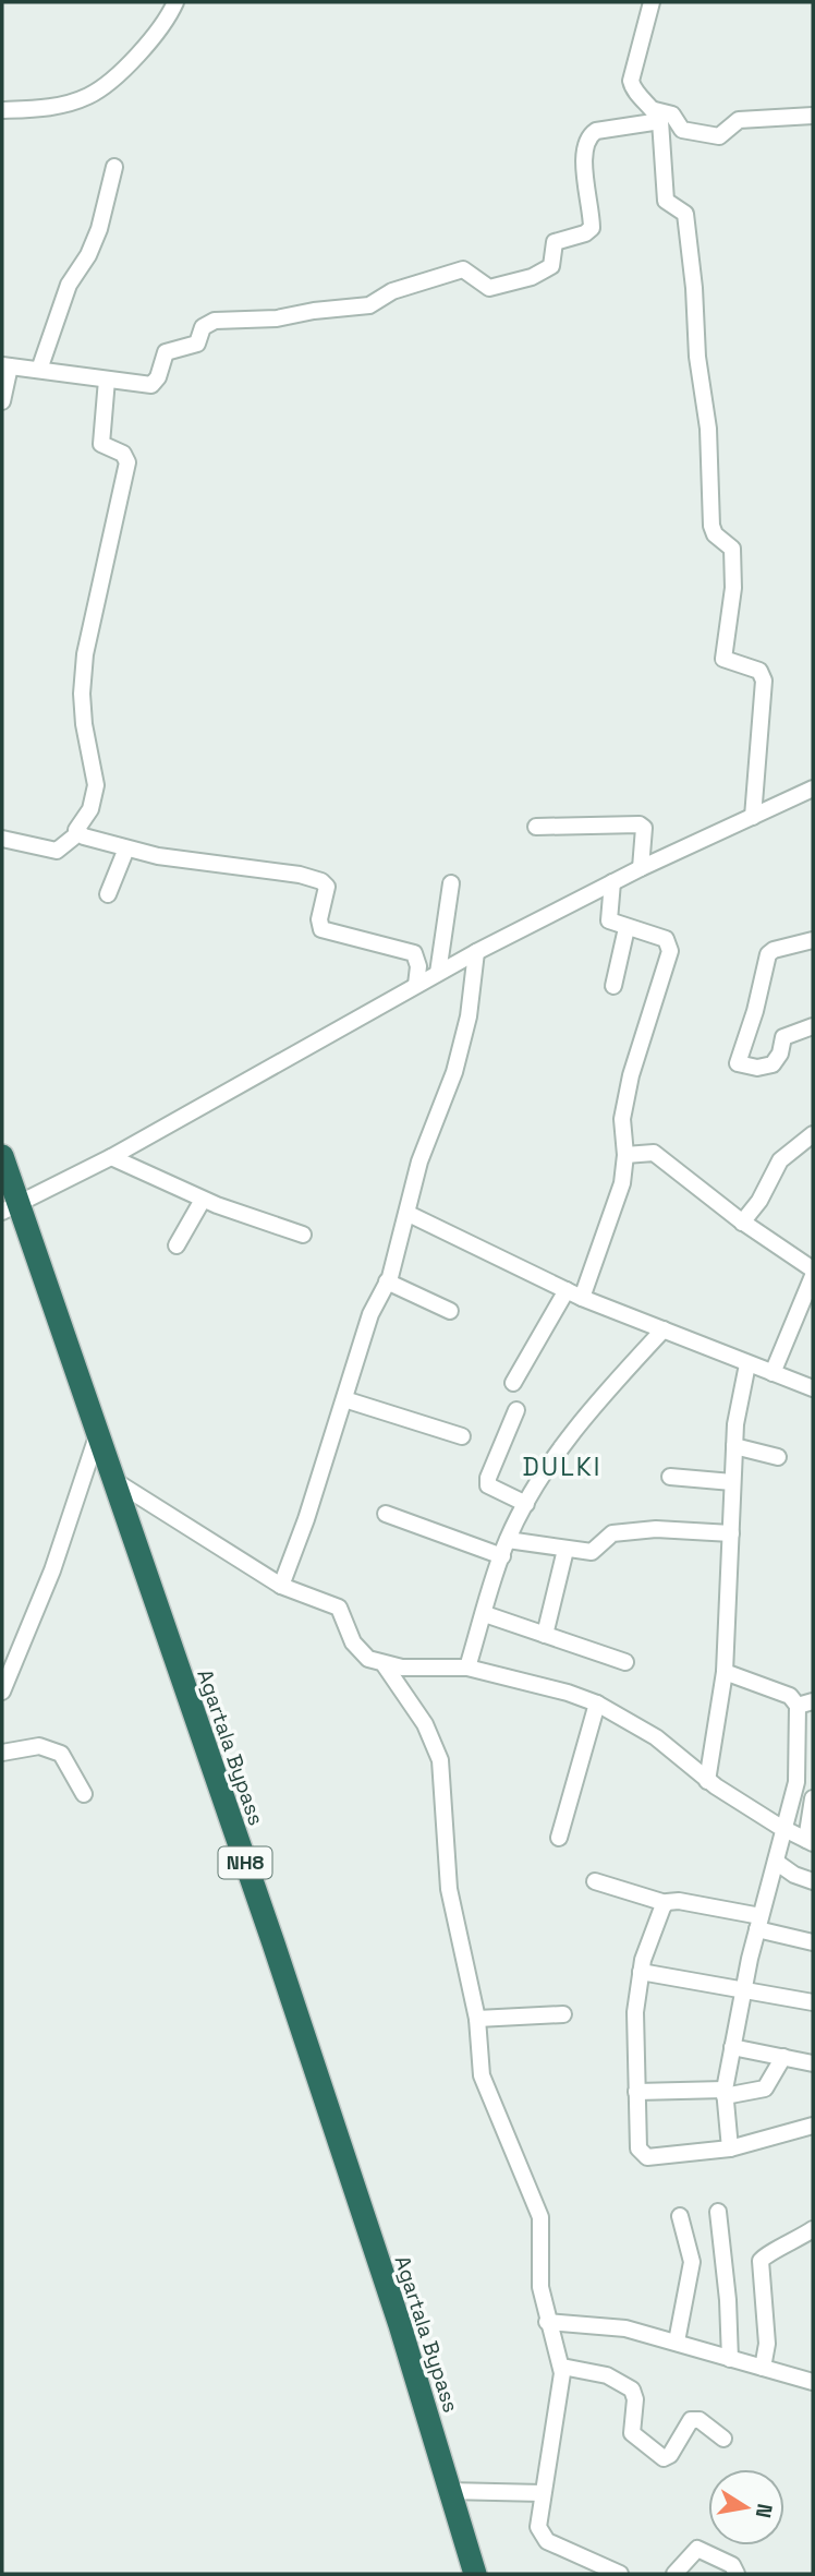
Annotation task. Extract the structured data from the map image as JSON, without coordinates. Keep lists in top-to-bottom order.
{
  "streets": {
    "highway": ["Agartala Bypass", "NH8"]
  },
  "districts": ["DULKI"],
  "north": "right"
}
